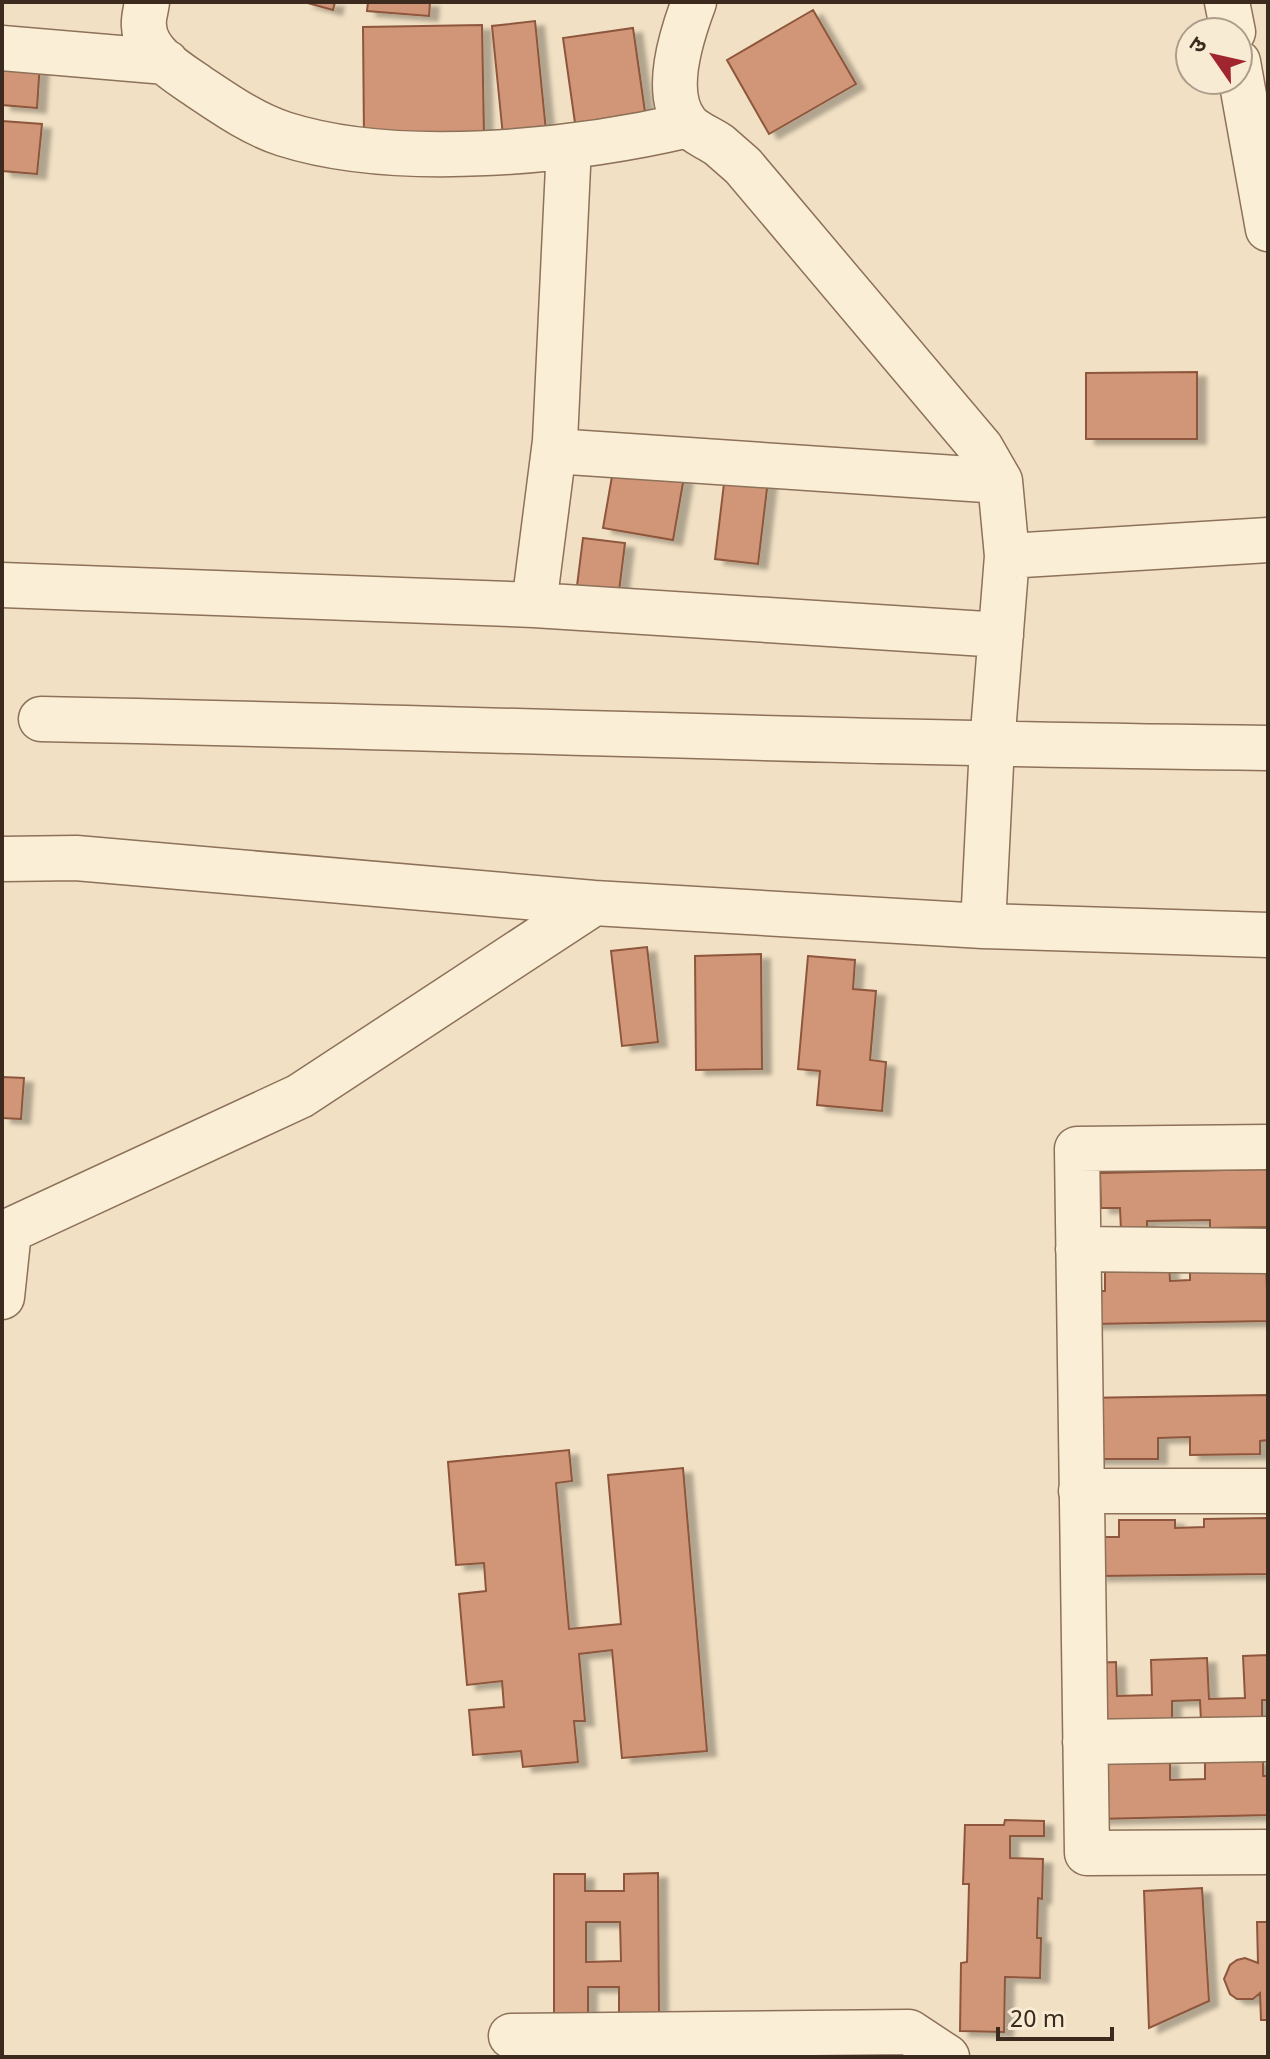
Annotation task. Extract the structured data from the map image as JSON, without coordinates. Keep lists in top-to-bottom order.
{
  "scale_bar": "20 m",
  "north": "top left"
}
